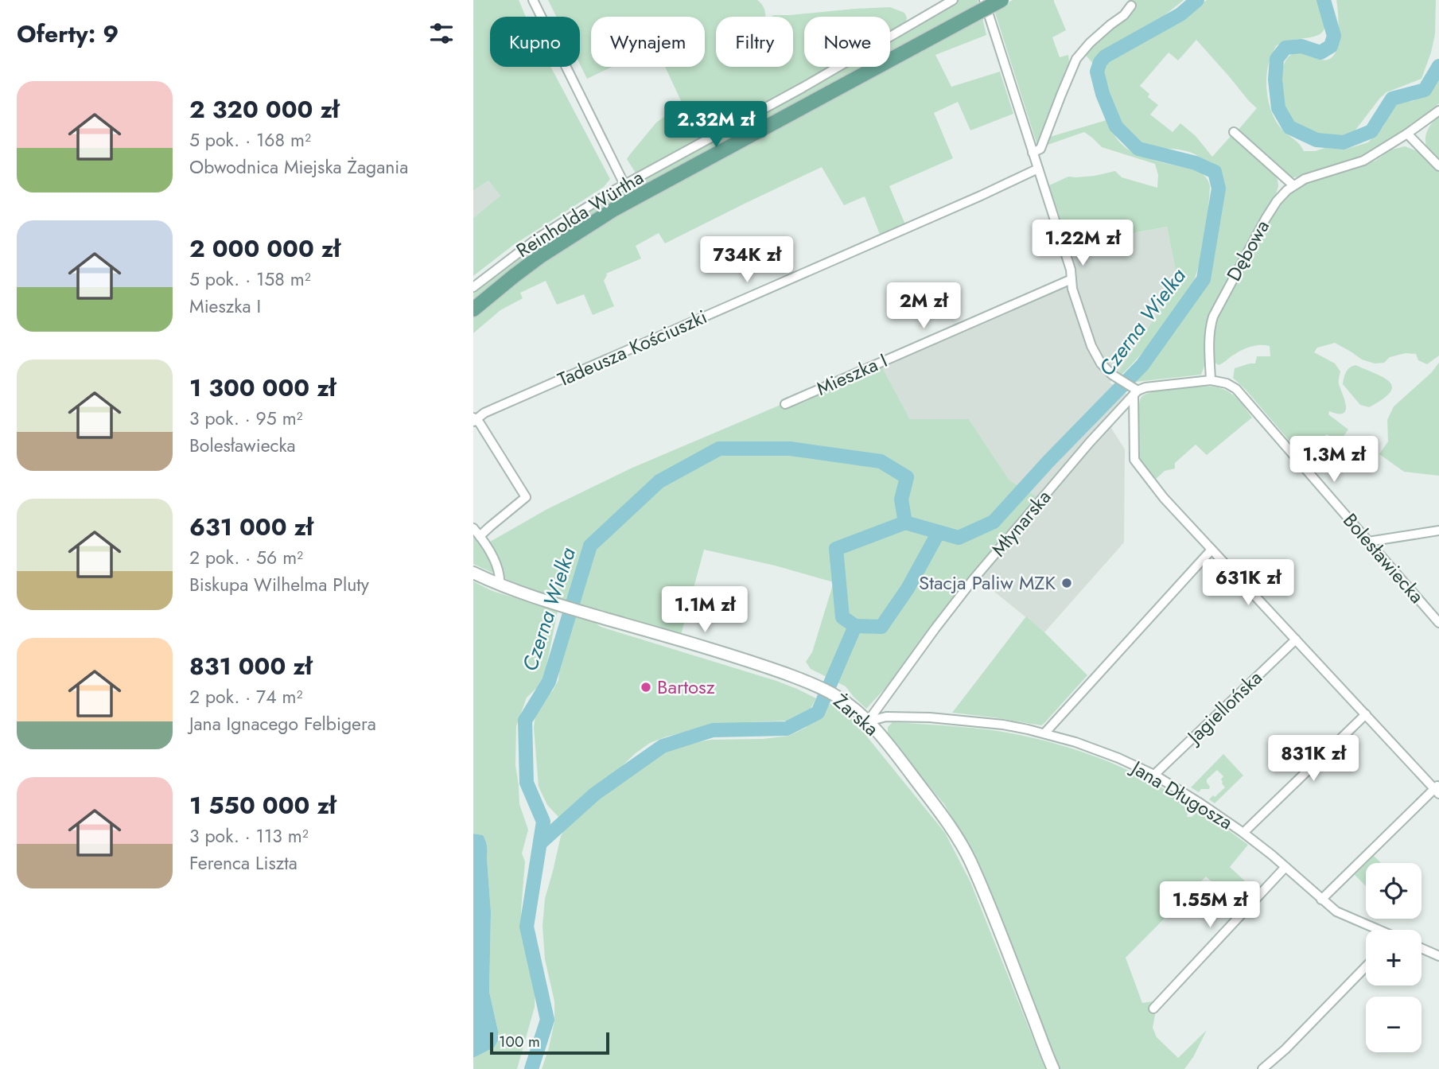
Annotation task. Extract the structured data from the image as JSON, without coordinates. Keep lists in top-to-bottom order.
{
  "streets": {
    "street": [
      "Reinholda Würtha",
      "Dębowa",
      "Tadeusza Kościuszki",
      "Mieszka I",
      "Młynarska",
      "Bolesławiecka",
      "Jagiellońska",
      "Żarska",
      "Jana Długosza"
    ]
  },
  "crossings": [
    ["Dębowa", "Bolesławiecka"],
    ["Młynarska", "Żarska"],
    ["Młynarska", "Jana Długosza"],
    ["Jagiellońska", "Jana Długosza"],
    ["Żarska", "Jana Długosza"]
  ],
  "water": ["Czerna Wielka"],
  "places": ["Stacja Paliw MZK", "Bartosz"],
  "scale_bar": "100 m",
  "page": {
    "heading": "Oferty: 9",
    "chip": [
      "Kupno",
      "Wynajem",
      "Filtry",
      "Nowe"
    ],
    "list": [
      {
        "name": "2 320 000 zł",
        "note": "5 pok. · 168 m² · Obwodnica Miejska Żagania"
      },
      {
        "name": "2 000 000 zł",
        "note": "5 pok. · 158 m² · Mieszka I"
      },
      {
        "name": "1 300 000 zł",
        "note": "3 pok. · 95 m² · Bolesławiecka"
      },
      {
        "name": "631 000 zł",
        "note": "2 pok. · 56 m² · Biskupa Wilhelma Pluty"
      },
      {
        "name": "831 000 zł",
        "note": "2 pok. · 74 m² · Jana Ignacego Felbigera"
      },
      {
        "name": "1 550 000 zł",
        "note": "3 pok. · 113 m² · Ferenca Liszta"
      }
    ],
    "price": [
      "2.32M zł",
      "1.22M zł",
      "734K zł",
      "2M zł",
      "1.3M zł",
      "631K zł",
      "1.1M zł",
      "831K zł",
      "1.55M zł"
    ],
    "map_buttons": ["+", "−"],
    "scale": "100 m"
  }
}
